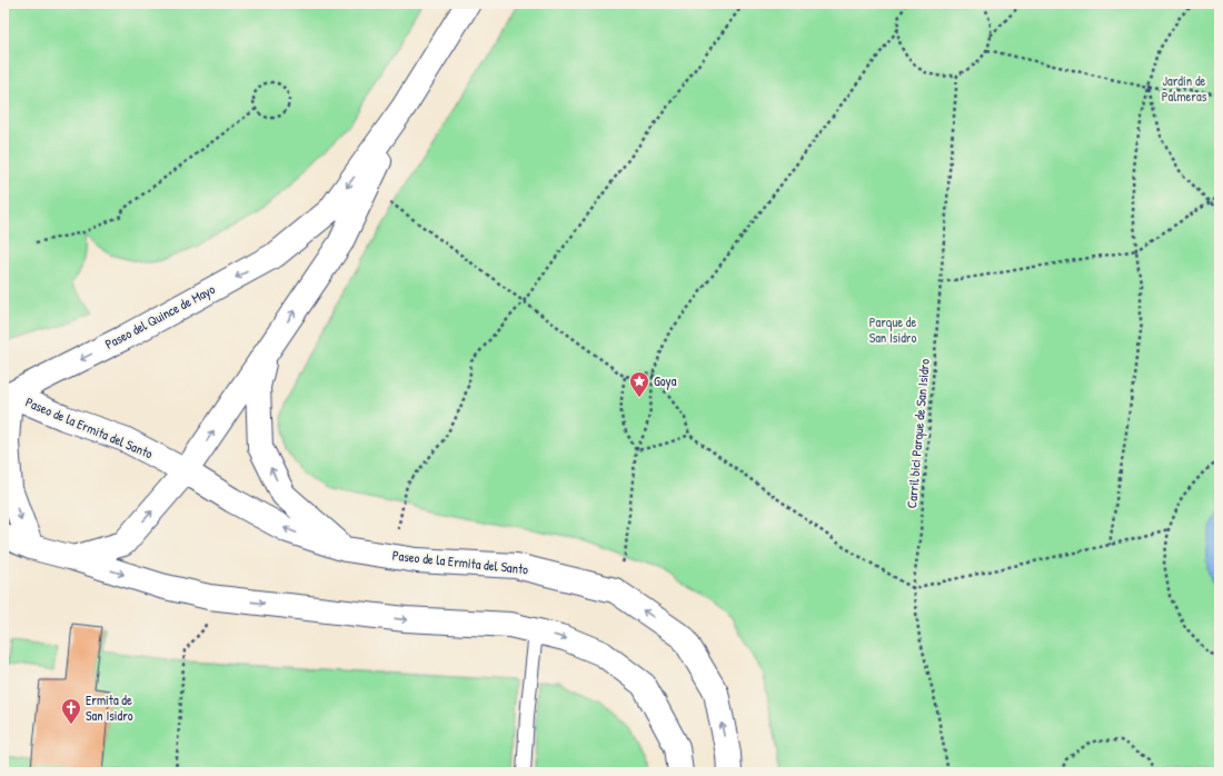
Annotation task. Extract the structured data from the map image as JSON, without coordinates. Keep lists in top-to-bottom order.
{
  "streets": {
    "street": ["Paseo del Quince de Mayo", "Paseo de la Ermita del Santo"],
    "path": ["Carril bici Parque de San Isidro"]
  },
  "crossings": [
    ["Paseo del Quince de Mayo", "Paseo de la Ermita del Santo"]
  ],
  "parks": ["Jardín de Palmeras", "Parque de San Isidro"],
  "places": {
    "place": ["Goya"],
    "church": ["Ermita de San Isidro"]
  }
}
